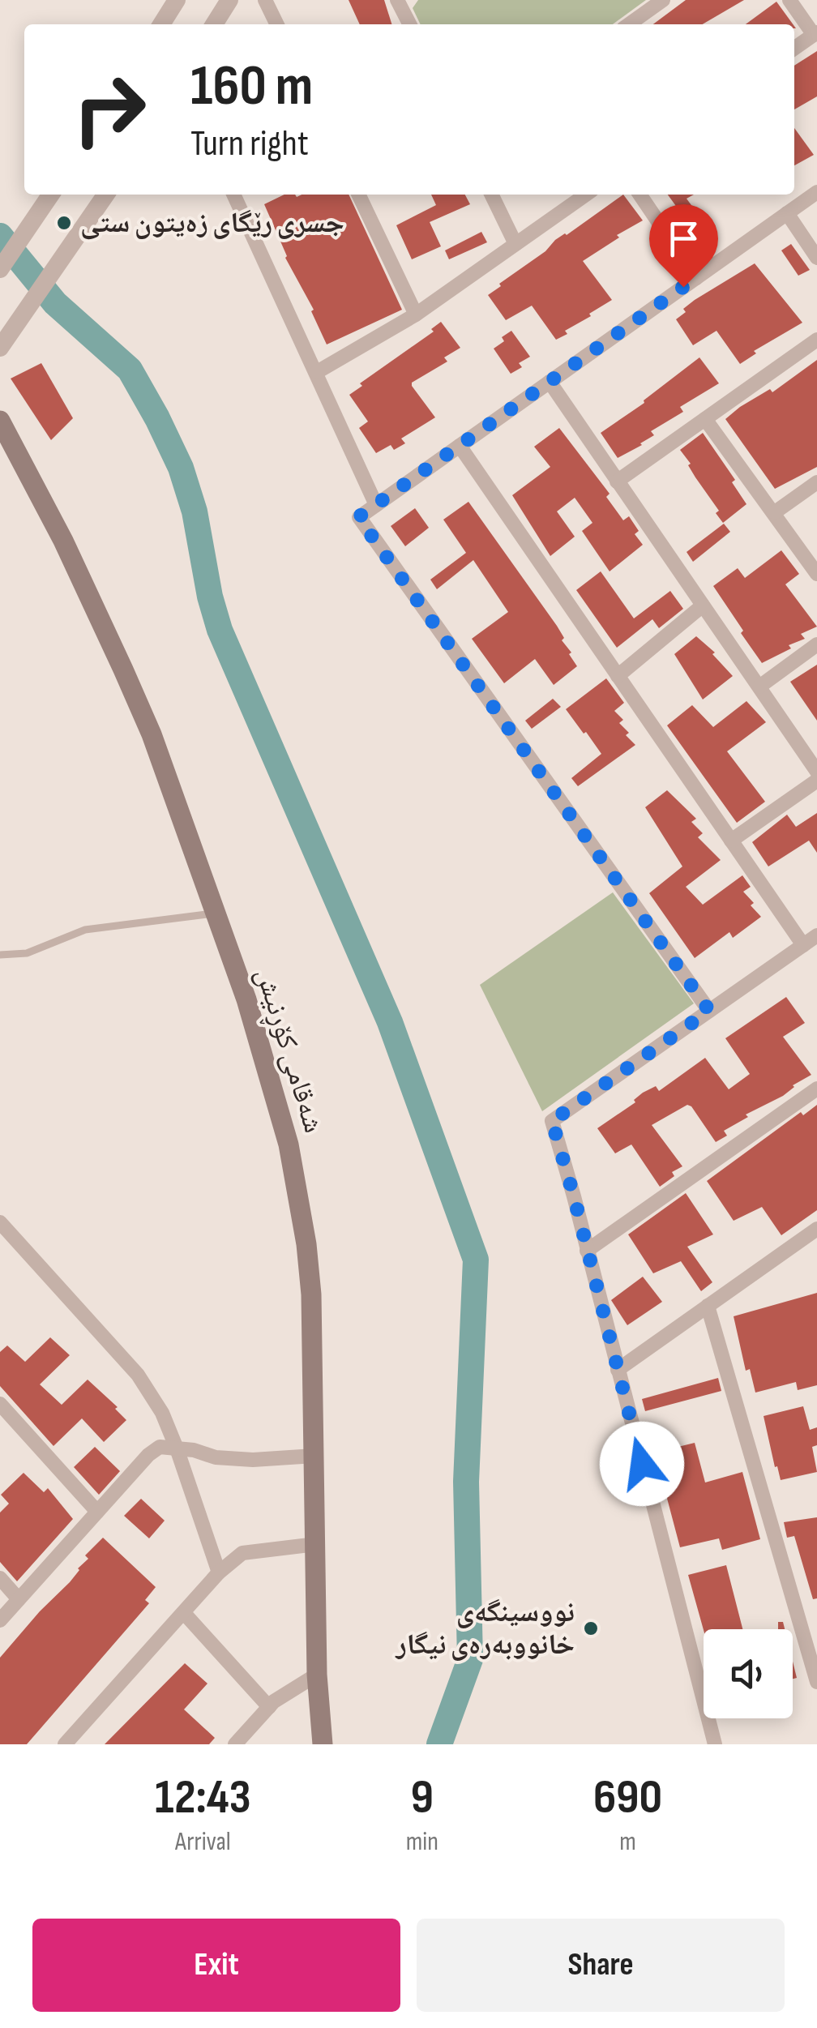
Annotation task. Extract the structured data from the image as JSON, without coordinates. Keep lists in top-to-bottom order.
{
  "streets": {
    "main road": ["شەقامی کۆڕنیش"]
  },
  "places": ["جسری رێگای زەیتون ستی", "نووسینگەی خانووبەرەی نیگار"],
  "page": {
    "turn": ["160 m", "Turn right"],
    "eta": [
      "12:43",
      "Arrival",
      "9",
      "min",
      "690",
      "m"
    ],
    "buttons": ["Exit", "Share"]
  }
}
